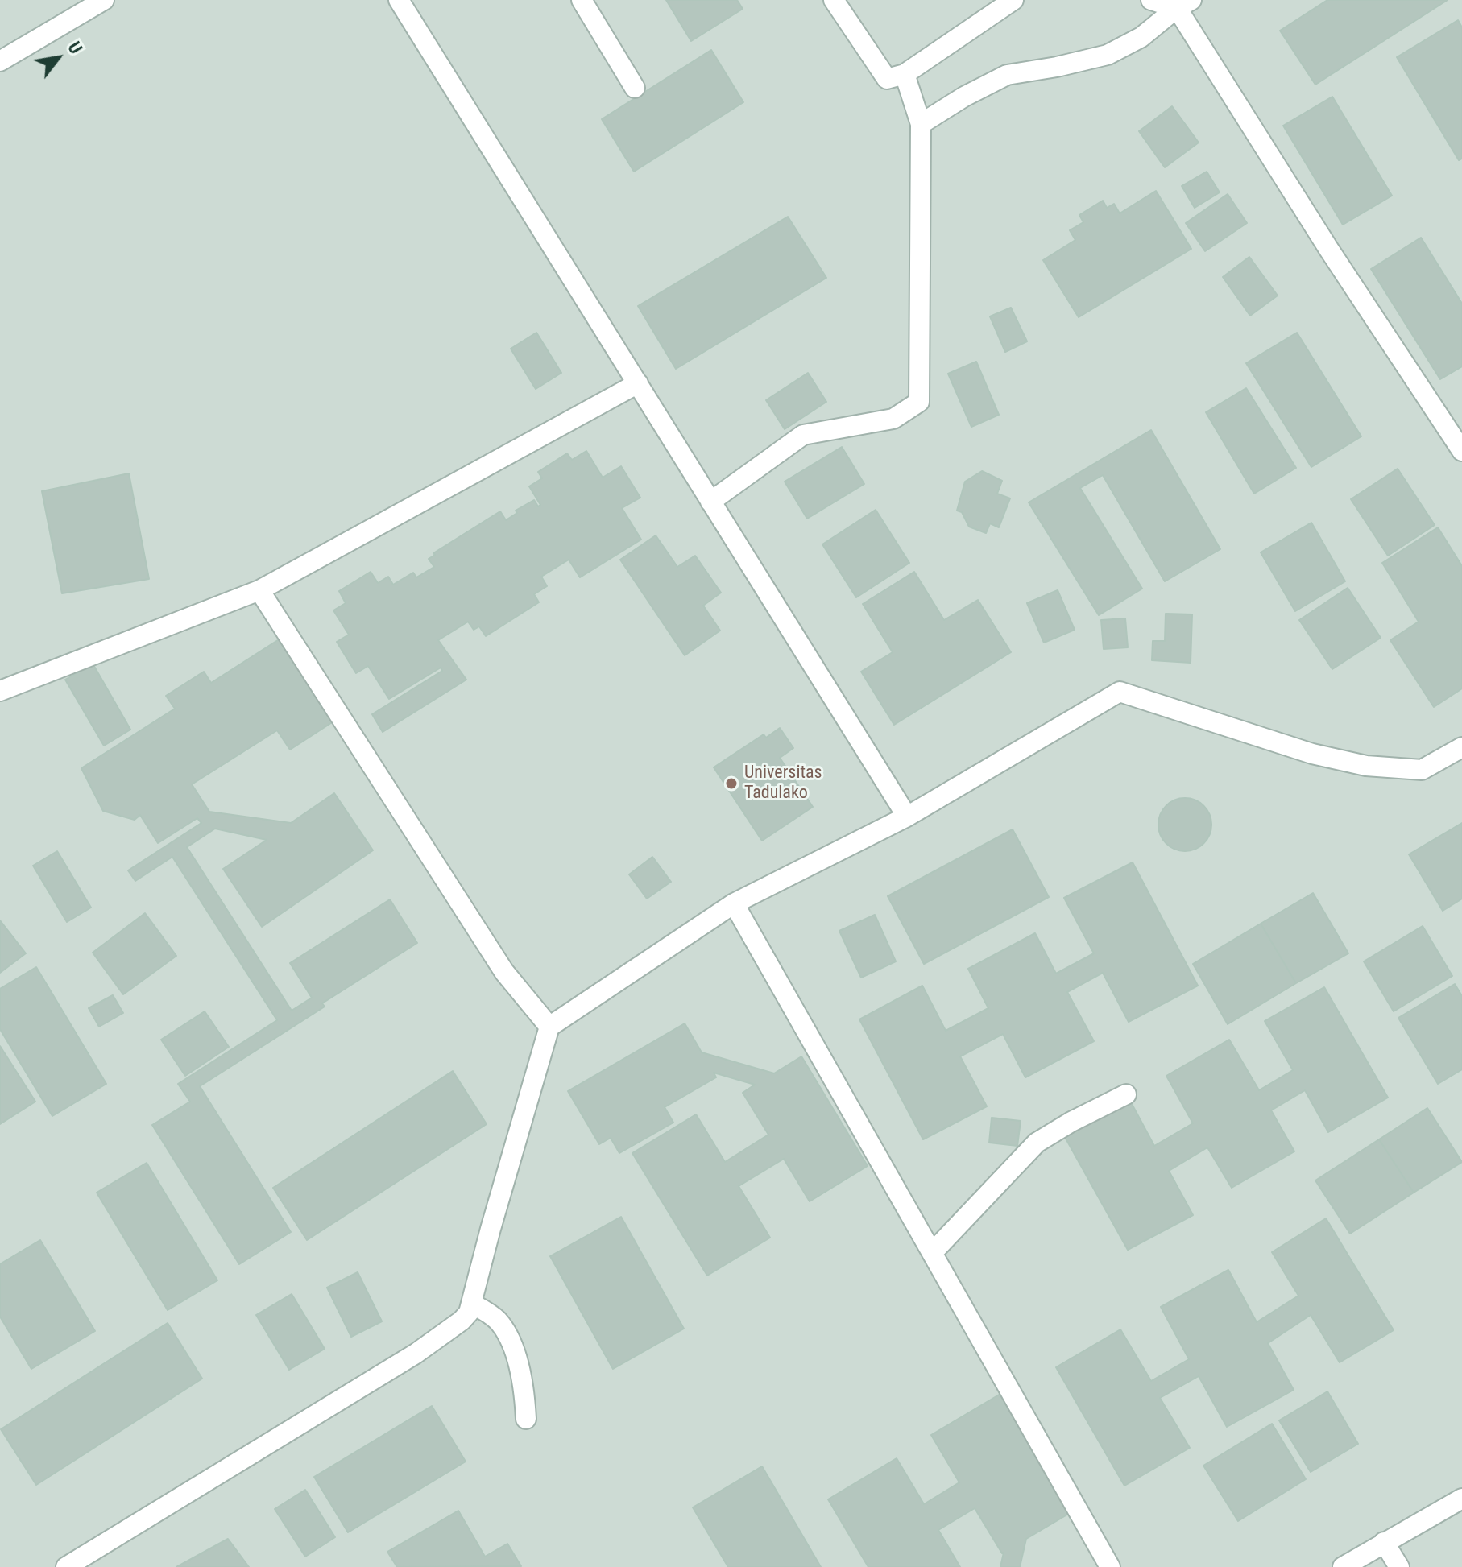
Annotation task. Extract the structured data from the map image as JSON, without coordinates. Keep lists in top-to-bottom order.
{
  "places": ["Universitas Tadulako"],
  "north": "top right"
}
